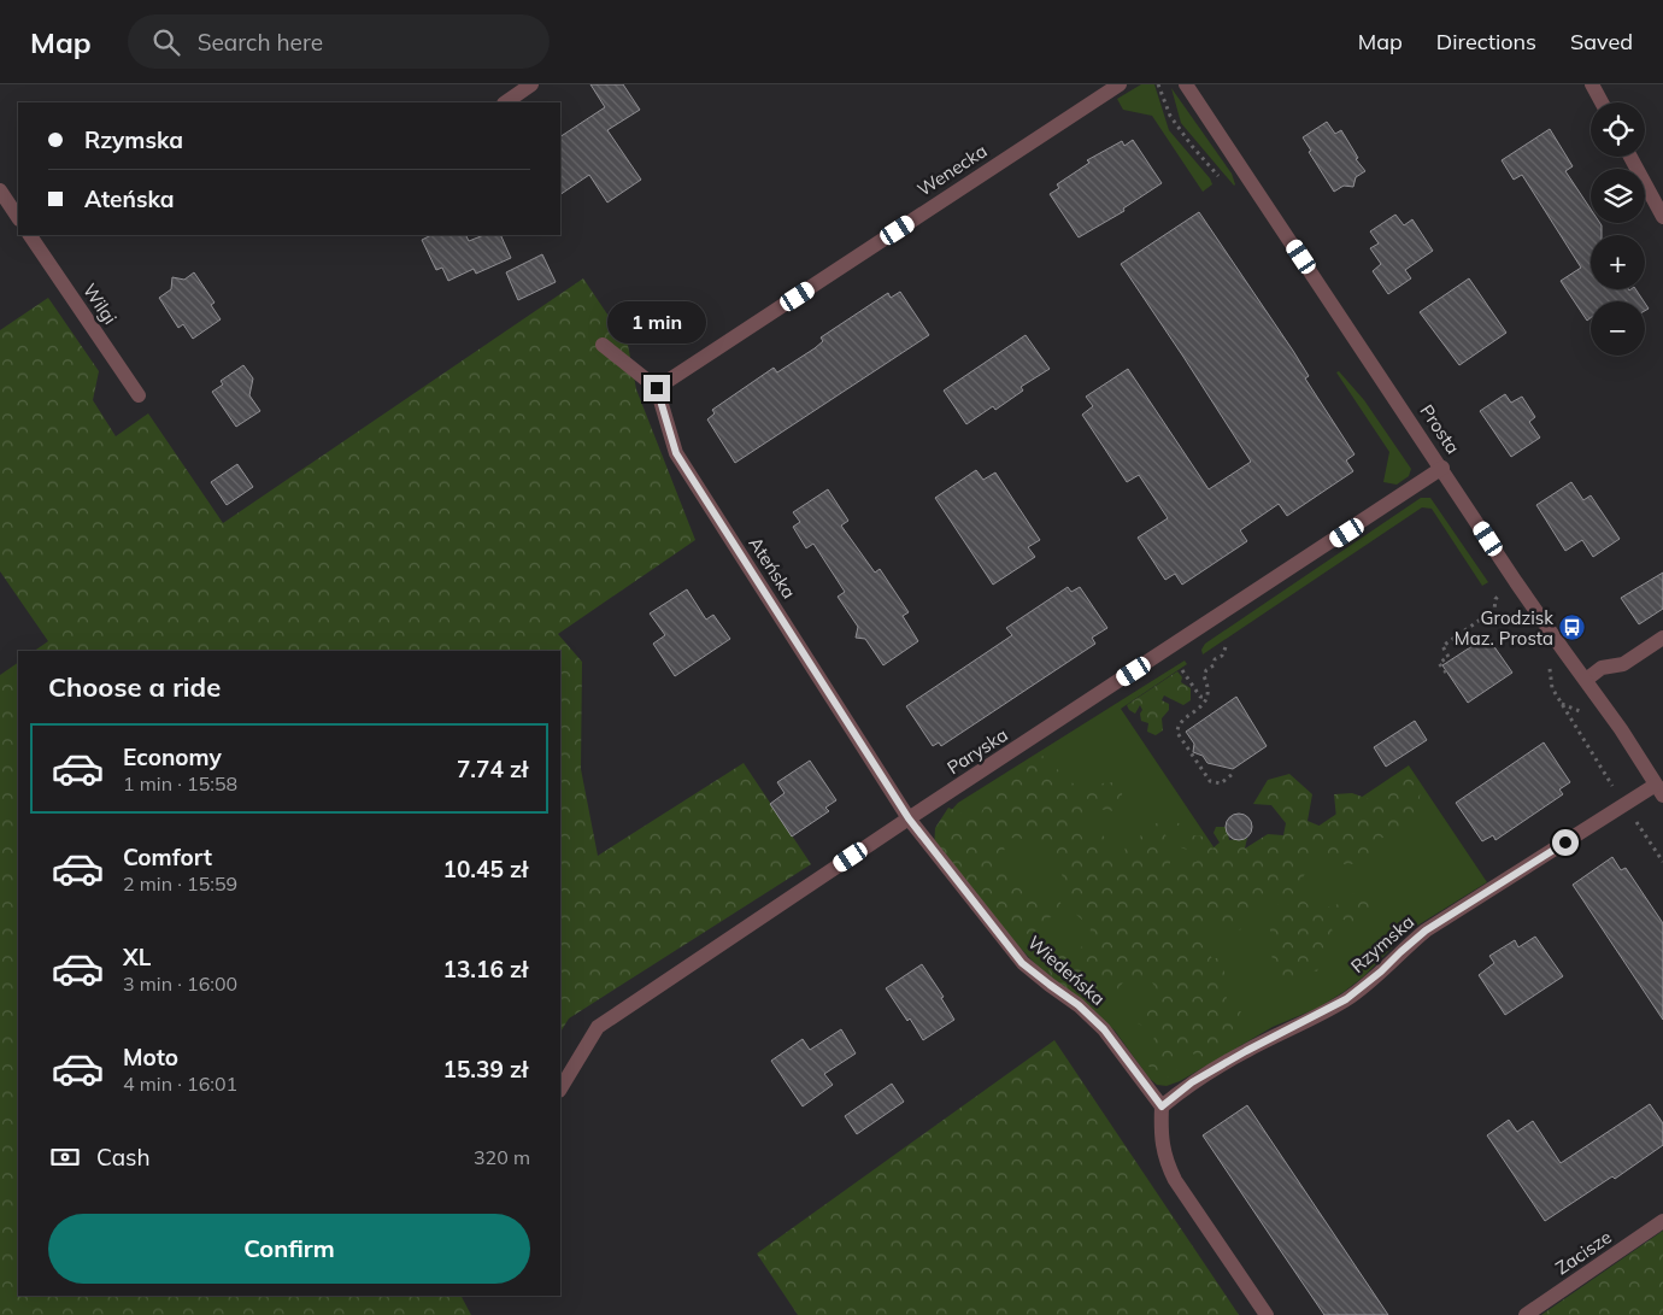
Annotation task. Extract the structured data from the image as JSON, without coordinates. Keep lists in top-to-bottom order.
{
  "streets": {
    "street": [
      "Wenecka",
      "Wilgi",
      "Prosta",
      "Ateńska",
      "Paryska",
      "Rzymska",
      "Wiedeńska",
      "Zacisze"
    ]
  },
  "crossings": [
    ["Wenecka", "Ateńska"],
    ["Prosta", "Paryska"],
    ["Prosta", "Rzymska"],
    ["Ateńska", "Paryska"],
    ["Ateńska", "Wiedeńska"],
    ["Paryska", "Wiedeńska"],
    ["Rzymska", "Wiedeńska"]
  ],
  "places": {
    "bus stop": ["Grodzisk Maz. Prosta"]
  },
  "page": {
    "header": "Map",
    "search": "Search here",
    "nav": ["Map", "Directions", "Saved"],
    "map_buttons": ["+", "−"],
    "banner": ["Rzymska", "Ateńska"],
    "bubble": "1 min",
    "heading": "Choose a ride",
    "list": [
      {
        "name": "Economy",
        "note": "1 min · 15:58",
        "value": "7.74 zł"
      },
      {
        "name": "Comfort",
        "note": "2 min · 15:59",
        "value": "10.45 zł"
      },
      {
        "name": "XL",
        "note": "3 min · 16:00",
        "value": "13.16 zł"
      },
      {
        "name": "Moto",
        "note": "4 min · 16:01",
        "value": "15.39 zł"
      }
    ],
    "pay": ["Cash", "320 m"],
    "buttons": "Confirm"
  }
}
